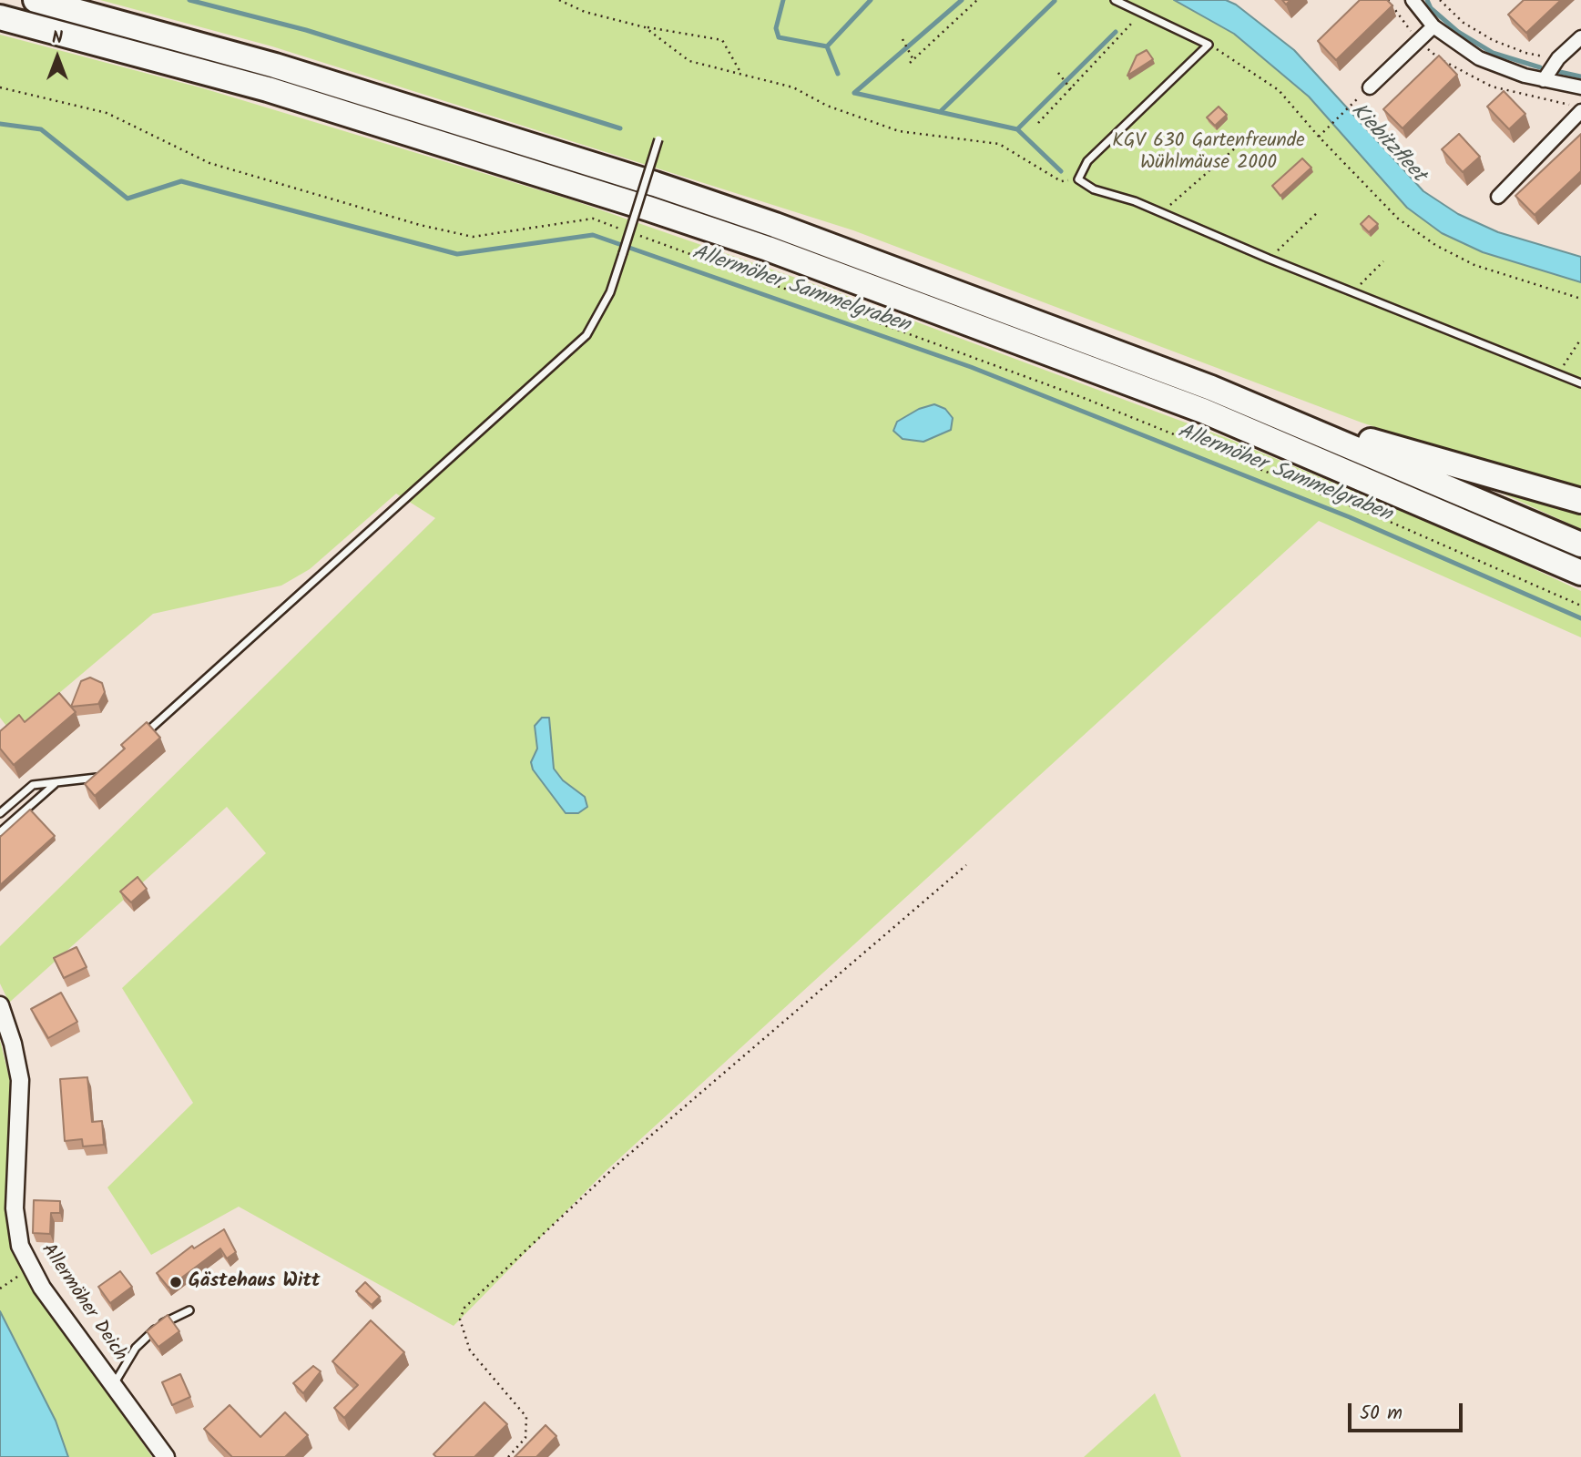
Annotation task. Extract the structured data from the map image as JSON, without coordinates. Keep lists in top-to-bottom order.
{
  "streets": {
    "street": ["Allermöher Deich"]
  },
  "water": ["Kiebitzfleet", "Allermöher Sammelgraben"],
  "parks": ["KGV 630 Gartenfreunde Wühlmäuse 2000"],
  "places": ["Gästehaus Witt"],
  "scale_bar": "50 m",
  "north": "top"
}
